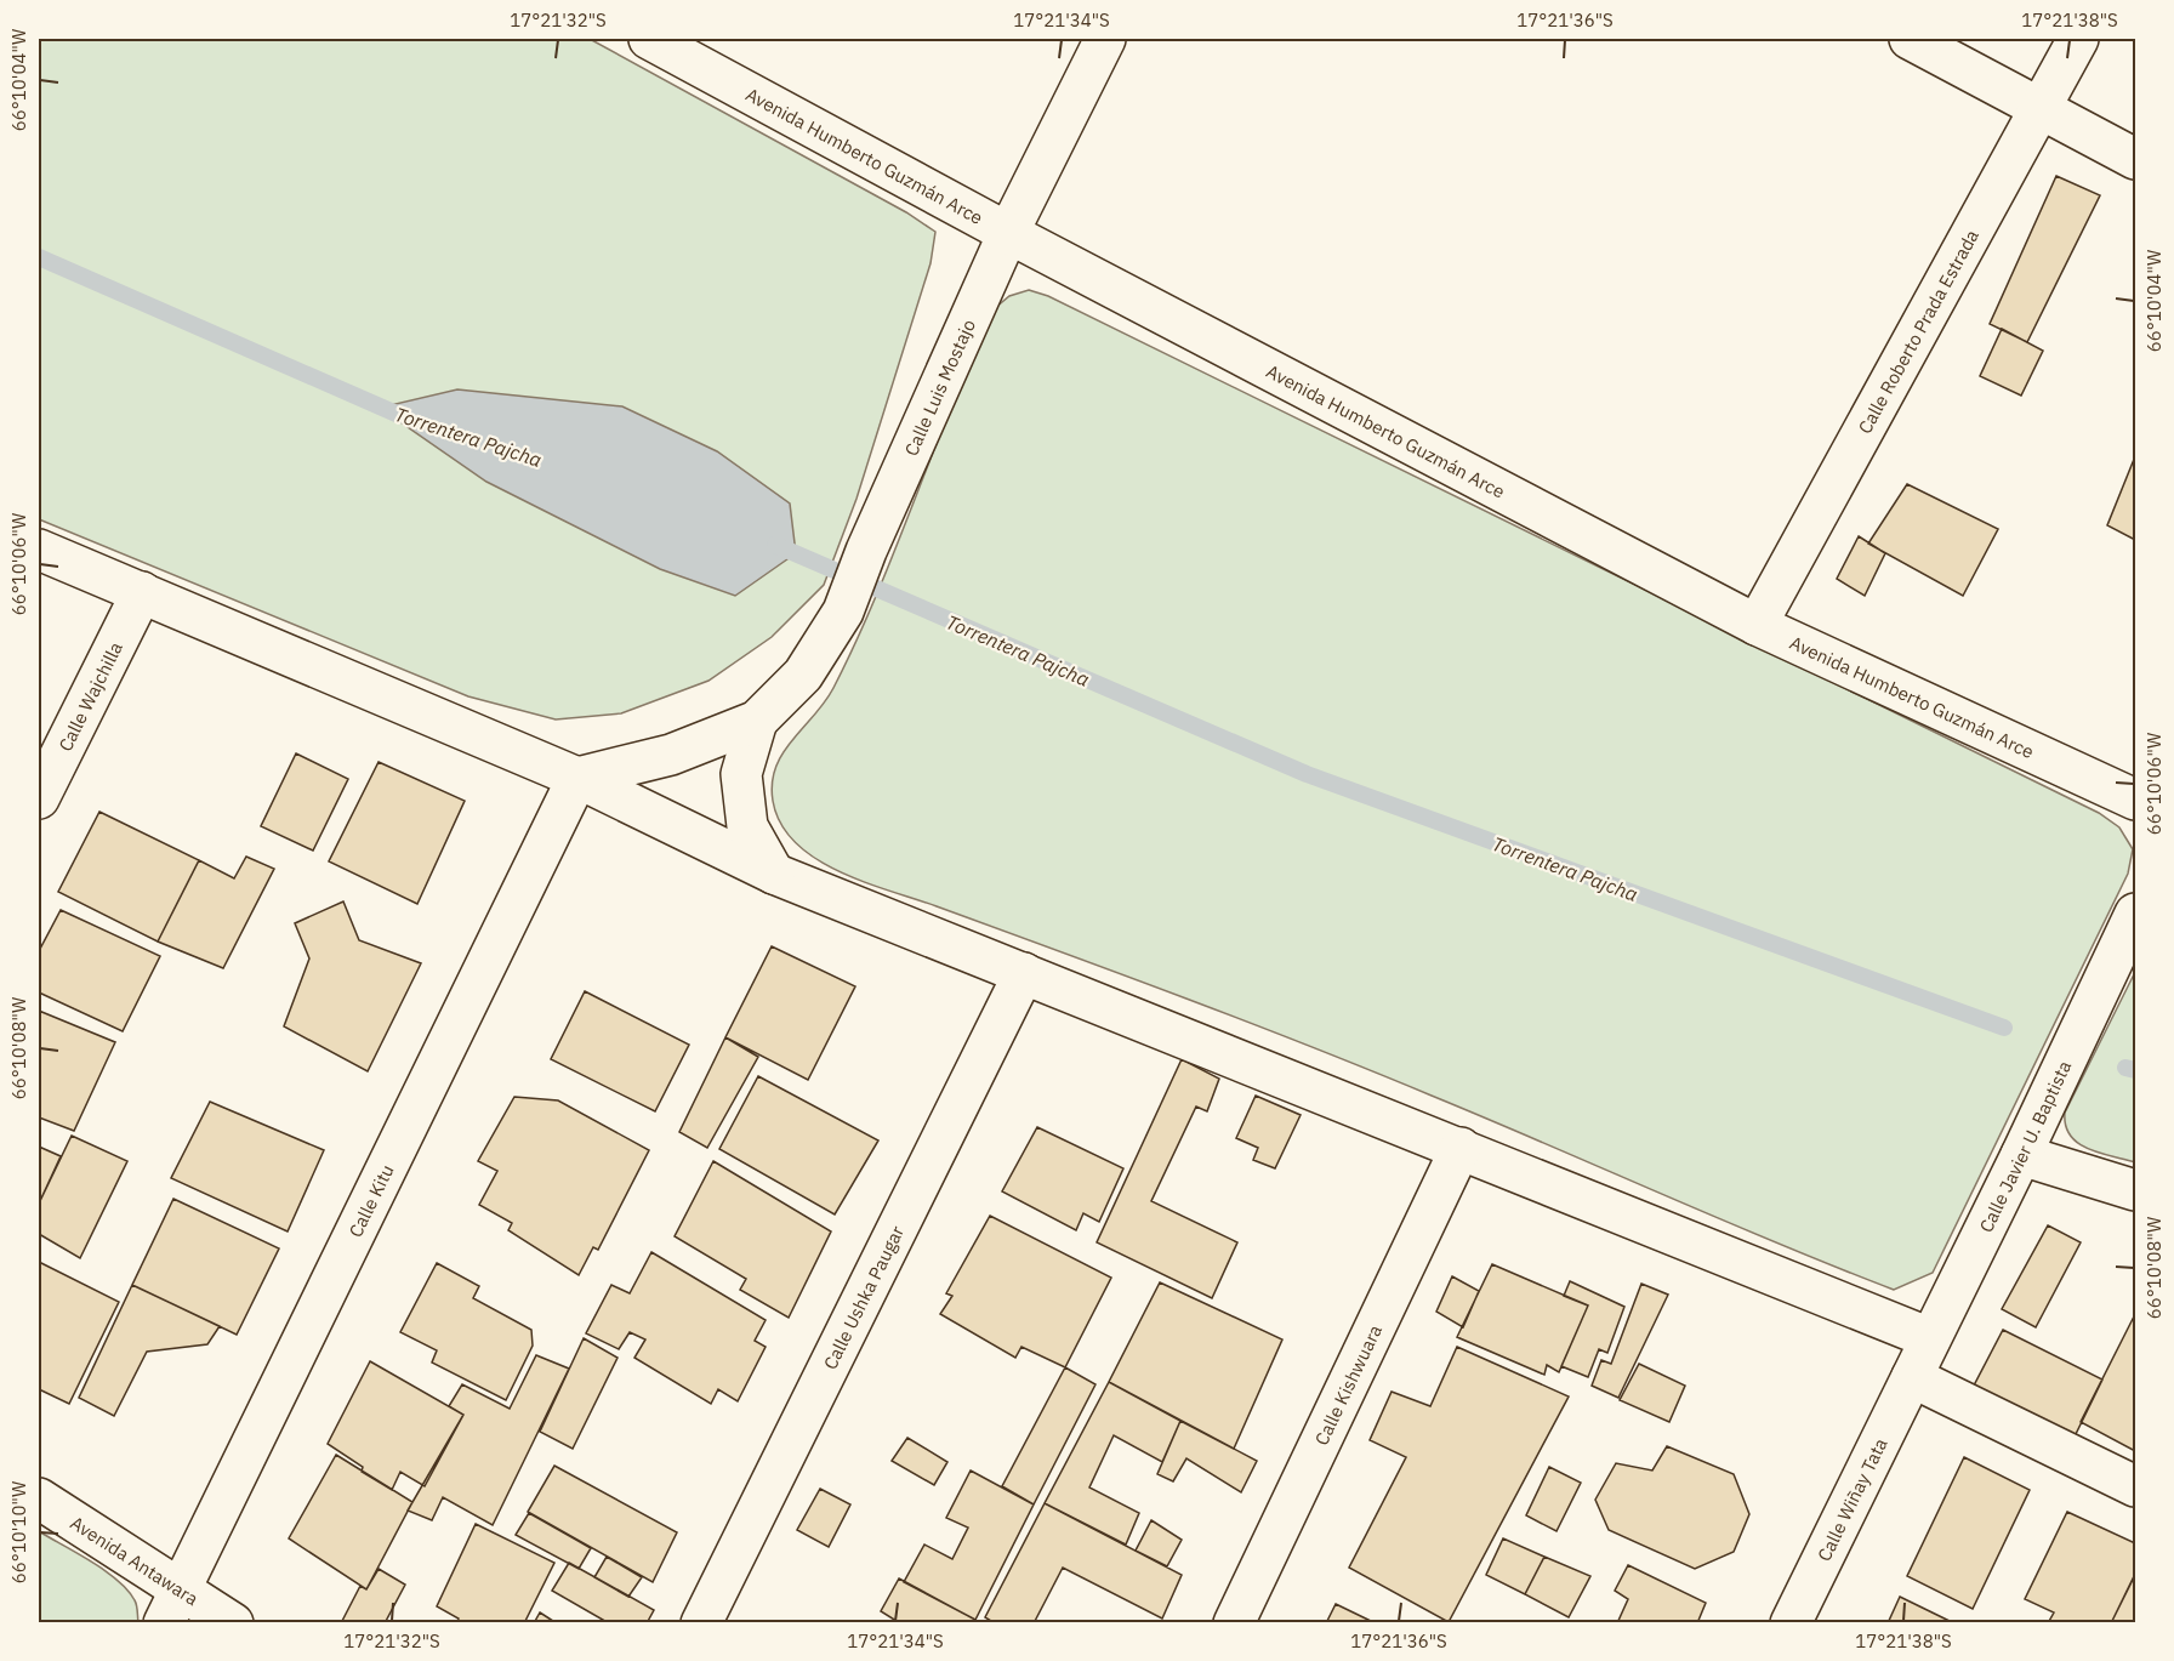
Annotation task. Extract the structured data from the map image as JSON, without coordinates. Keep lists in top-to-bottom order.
{
  "streets": {
    "street": [
      "Avenida Humberto Guzmán Arce",
      "Calle Roberto Prada Estrada",
      "Calle Luis Mostajo",
      "Calle Wajchilla",
      "Calle Javier U. Baptista",
      "Calle Kitu",
      "Calle Ushka Paugar",
      "Calle Kishwuara",
      "Calle Wiñay Tata",
      "Avenida Antawara"
    ]
  },
  "crossings": [
    ["Avenida Humberto Guzmán Arce", "Calle Roberto Prada Estrada"],
    ["Avenida Humberto Guzmán Arce", "Calle Luis Mostajo"],
    ["Calle Luis Mostajo", "Calle Kitu"],
    ["Calle Javier U. Baptista", "Calle Wiñay Tata"],
    ["Calle Kitu", "Avenida Antawara"]
  ],
  "water": ["Torrentera Pajcha"],
  "coordinates": [
    "17°21'32\"S",
    "17°21'34\"S",
    "17°21'36\"S",
    "17°21'38\"S",
    "66°10'04\"W",
    "66°10'06\"W",
    "66°10'08\"W",
    "66°10'10\"W"
  ]
}
